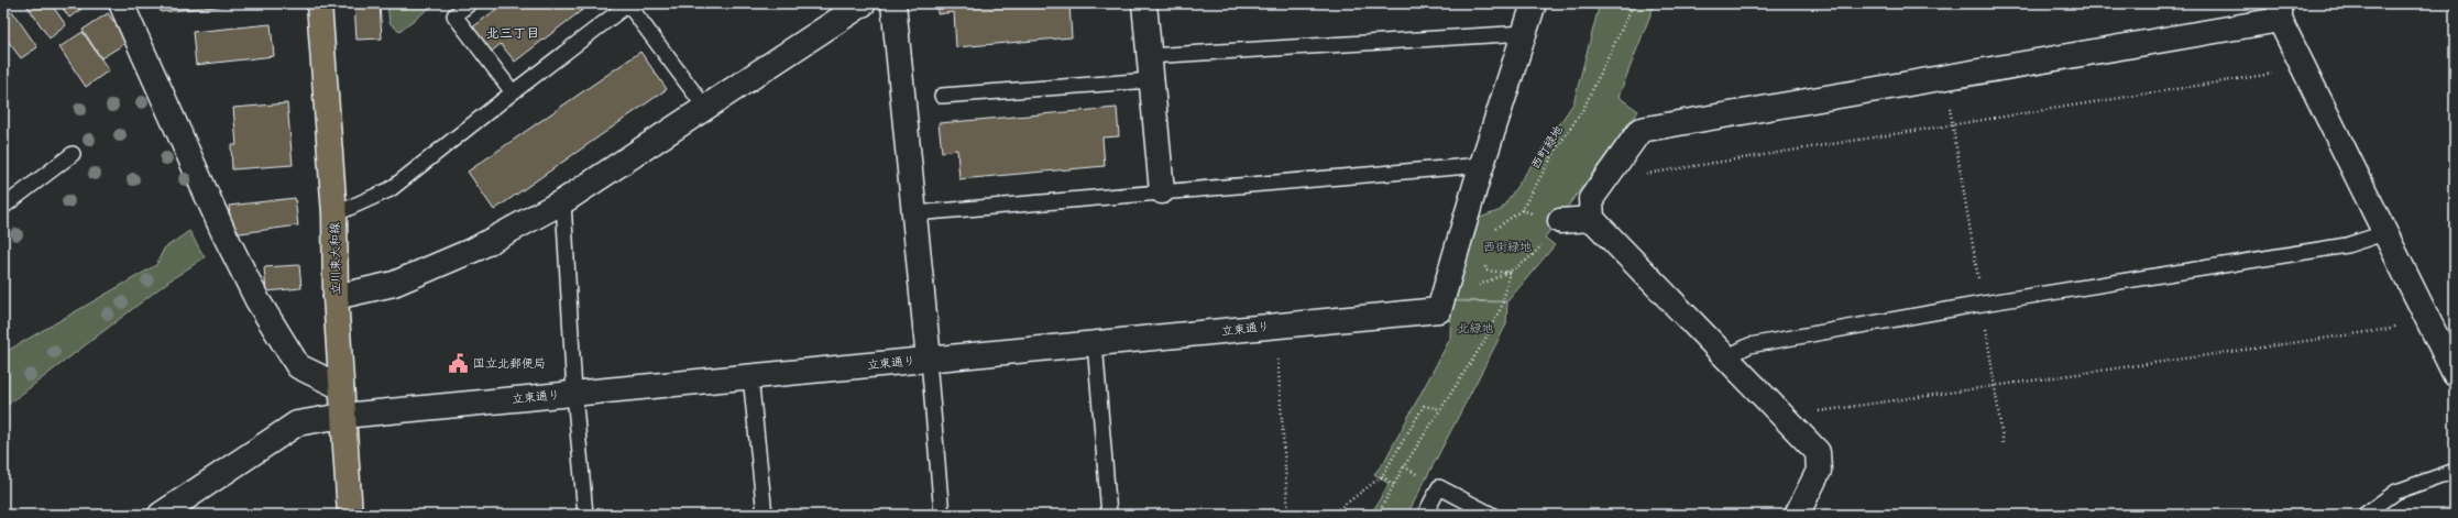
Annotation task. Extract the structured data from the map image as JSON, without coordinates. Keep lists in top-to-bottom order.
{
  "streets": {
    "main road": ["立川東大和線"],
    "street": ["立東通り"],
    "path": ["西町緑地"]
  },
  "crossings": [
    ["立川東大和線", "立東通り"]
  ],
  "districts": ["北三丁目"],
  "parks": ["西街緑地", "北緑地"],
  "places": {
    "public building": ["国立北郵便局"]
  }
}
